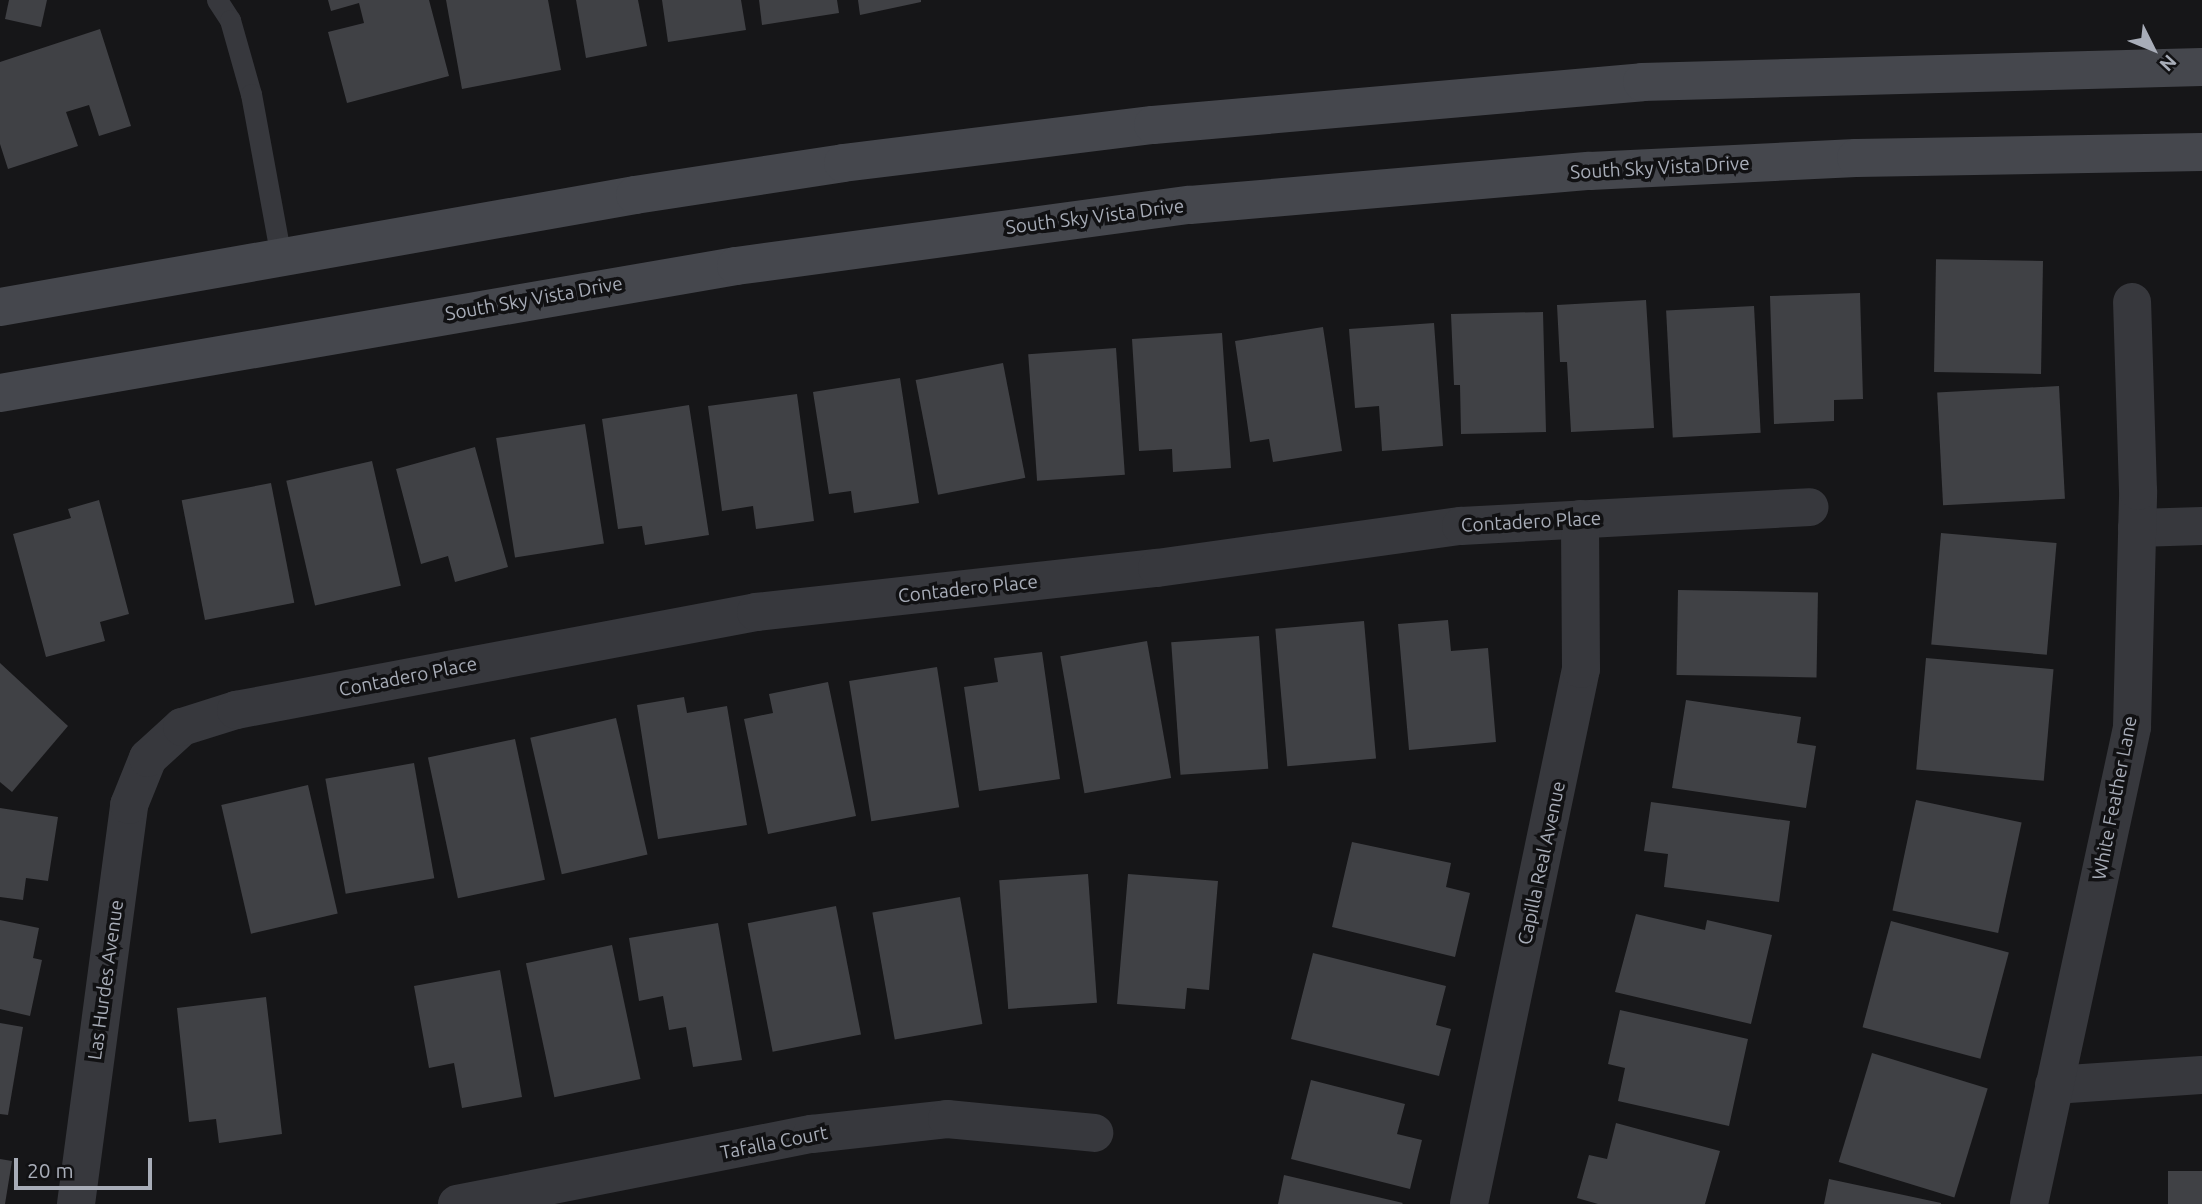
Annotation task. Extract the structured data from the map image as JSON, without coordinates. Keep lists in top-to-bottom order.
{
  "streets": {
    "main road": ["South Sky Vista Drive"],
    "street": [
      "Contadero Place",
      "White Feather Lane",
      "Capilla Real Avenue",
      "Las Hurdes Avenue",
      "Tafalla Court"
    ]
  },
  "crossings": [
    ["Contadero Place", "Capilla Real Avenue"],
    ["Contadero Place", "Las Hurdes Avenue"]
  ],
  "scale_bar": "20 m",
  "north": "bottom right"
}
